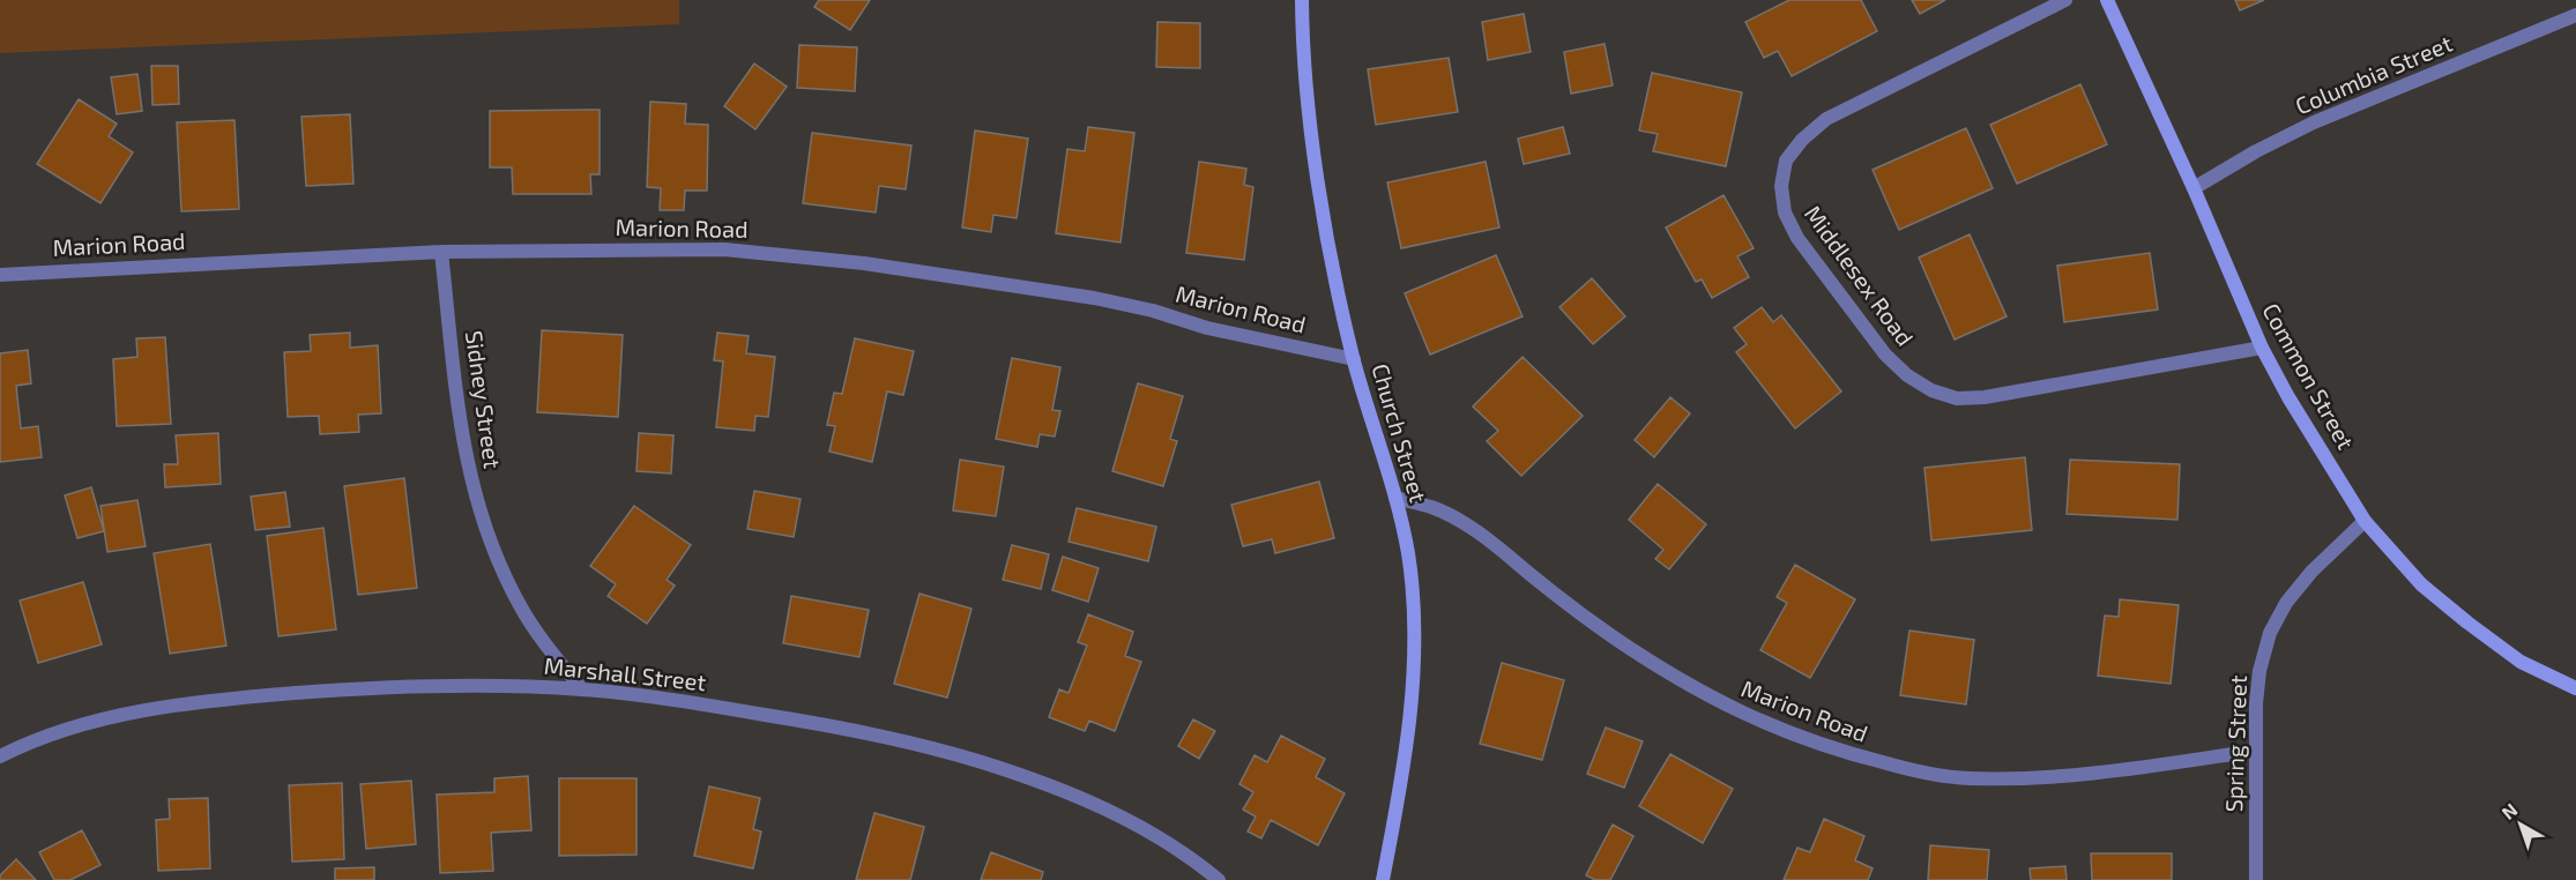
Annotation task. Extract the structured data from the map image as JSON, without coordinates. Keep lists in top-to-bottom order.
{
  "streets": {
    "street": [
      "Columbia Street",
      "Marion Road",
      "Middlesex Road",
      "Common Street",
      "Sidney Street",
      "Church Street",
      "Marshall Street",
      "Spring Street"
    ]
  },
  "crossings": [
    ["Columbia Street", "Common Street"],
    ["Marion Road", "Sidney Street"],
    ["Marion Road", "Church Street"],
    ["Marion Road", "Spring Street"],
    ["Middlesex Road", "Common Street"],
    ["Common Street", "Spring Street"],
    ["Sidney Street", "Marshall Street"]
  ],
  "north": "top left"
}
